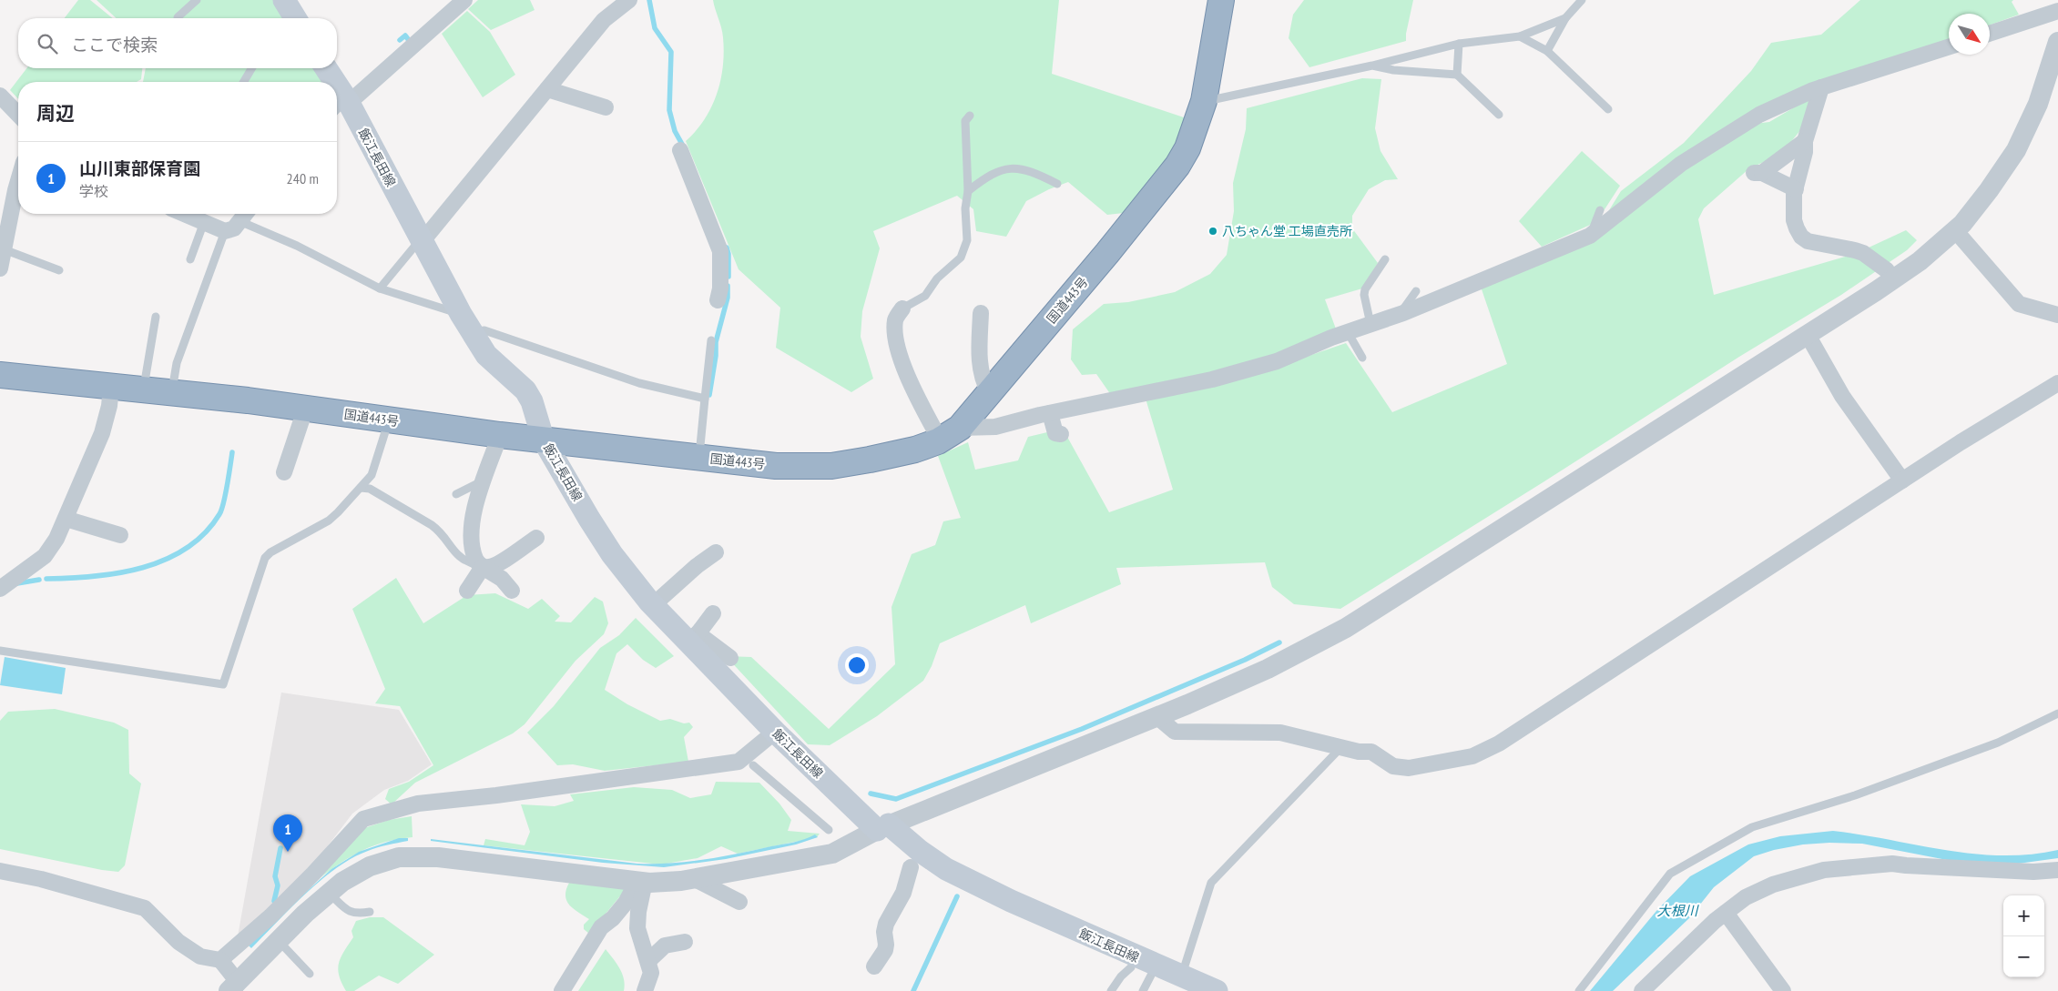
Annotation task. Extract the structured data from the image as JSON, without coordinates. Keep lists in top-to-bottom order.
{
  "streets": {
    "highway": ["国道443号"],
    "main road": ["飯江長田線"]
  },
  "crossings": [
    ["飯江長田線", "国道443号"]
  ],
  "water": ["大根川"],
  "places": ["八ちゃん堂 工場直売所"],
  "north": "bottom right",
  "page": {
    "search": "ここで検索",
    "heading": "周辺",
    "list": [
      {
        "mark": "1",
        "name": "山川東部保育園",
        "note": "学校",
        "value": "240 m"
      }
    ],
    "pins": "1",
    "map_buttons": ["+", "−"]
  }
}
